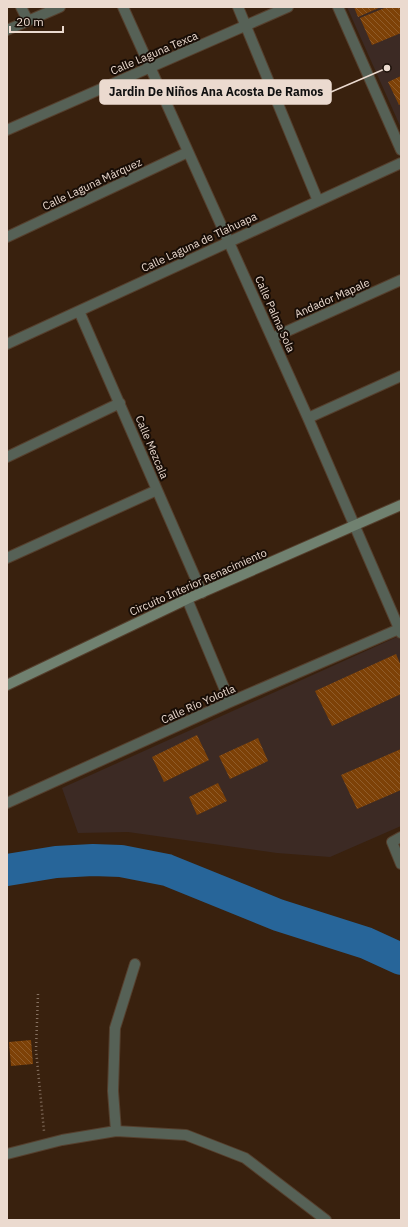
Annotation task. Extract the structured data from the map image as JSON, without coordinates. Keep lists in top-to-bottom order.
{
  "streets": {
    "main road": ["Circuito Interior Renacimiento"],
    "street": [
      "Calle Laguna Texca",
      "Calle Laguna Márquez",
      "Calle Laguna de Tlahuapa",
      "Andador Mapale",
      "Calle Palma Sola",
      "Calle Mezcala",
      "Calle Río Yolotla"
    ]
  },
  "crossings": [
    ["Calle Laguna Texca", "Calle Palma Sola"],
    ["Calle Laguna Márquez", "Calle Palma Sola"],
    ["Calle Laguna de Tlahuapa", "Calle Palma Sola"],
    ["Calle Laguna de Tlahuapa", "Calle Mezcala"],
    ["Andador Mapale", "Calle Palma Sola"],
    ["Calle Palma Sola", "Circuito Interior Renacimiento"],
    ["Calle Palma Sola", "Calle Río Yolotla"],
    ["Calle Mezcala", "Circuito Interior Renacimiento"]
  ],
  "places": ["Jardin De Niños Ana Acosta De Ramos"],
  "scale_bar": "20 m"
}
